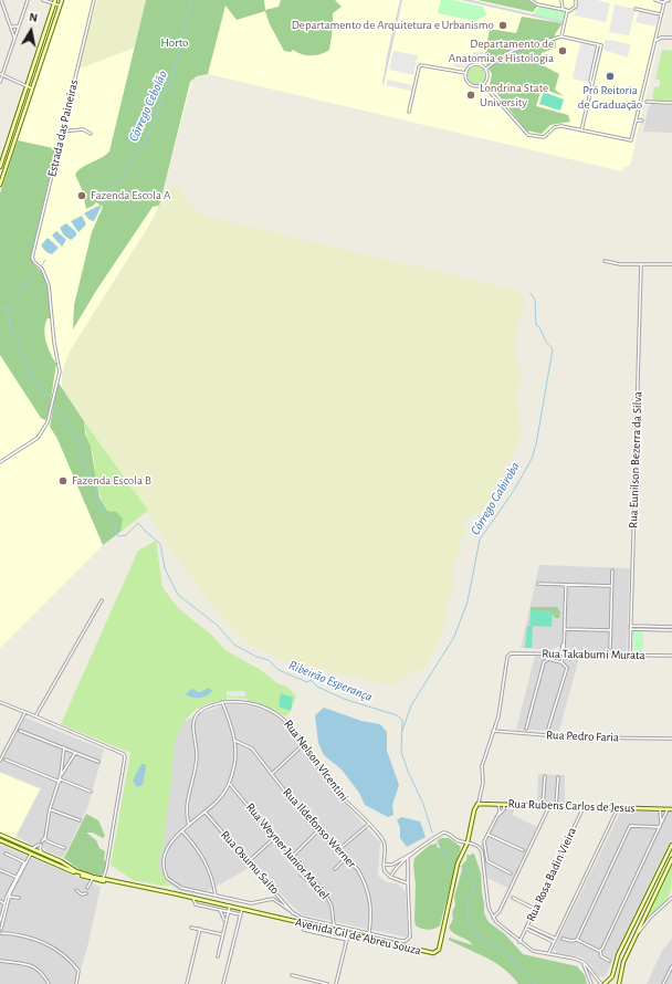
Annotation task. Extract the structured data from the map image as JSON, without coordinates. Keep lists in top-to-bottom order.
{
  "streets": {
    "street": [
      "Estrada das Paineiras",
      "Rua Eunilson Bezerra da Silva",
      "Rua Takabumi Murata",
      "Rua Pedro Faria",
      "Rua Nelson VIcentini",
      "Rua Rubens Carlos de Jesus",
      "Rua Ildefonso Werner",
      "Rua Weyner Junior Maciel",
      "Rua Osumu Saito",
      "Rua Rosa Badin Vieira",
      "Avenida Gil de Abreu Souza"
    ]
  },
  "crossings": [
    ["Rua Eunilson Bezerra da Silva", "Rua Takabumi Murata"],
    ["Rua Takabumi Murata", "Rua Pedro Faria"],
    ["Rua Rubens Carlos de Jesus", "Rua Rosa Badin Vieira"]
  ],
  "water": ["Córrego Cebolão", "Córrego Gabiroba", "Ribeirão Esperança"],
  "parks": ["Horto"],
  "places": [
    "Departamento de Arquitetura e Urbanismo",
    "Departamento de Anatomia e Histologia",
    "Pró Reitoria de Graduação",
    "Londrina State University",
    "Fazenda Escola A",
    "Fazenda Escola B"
  ],
  "north": "top"
}
